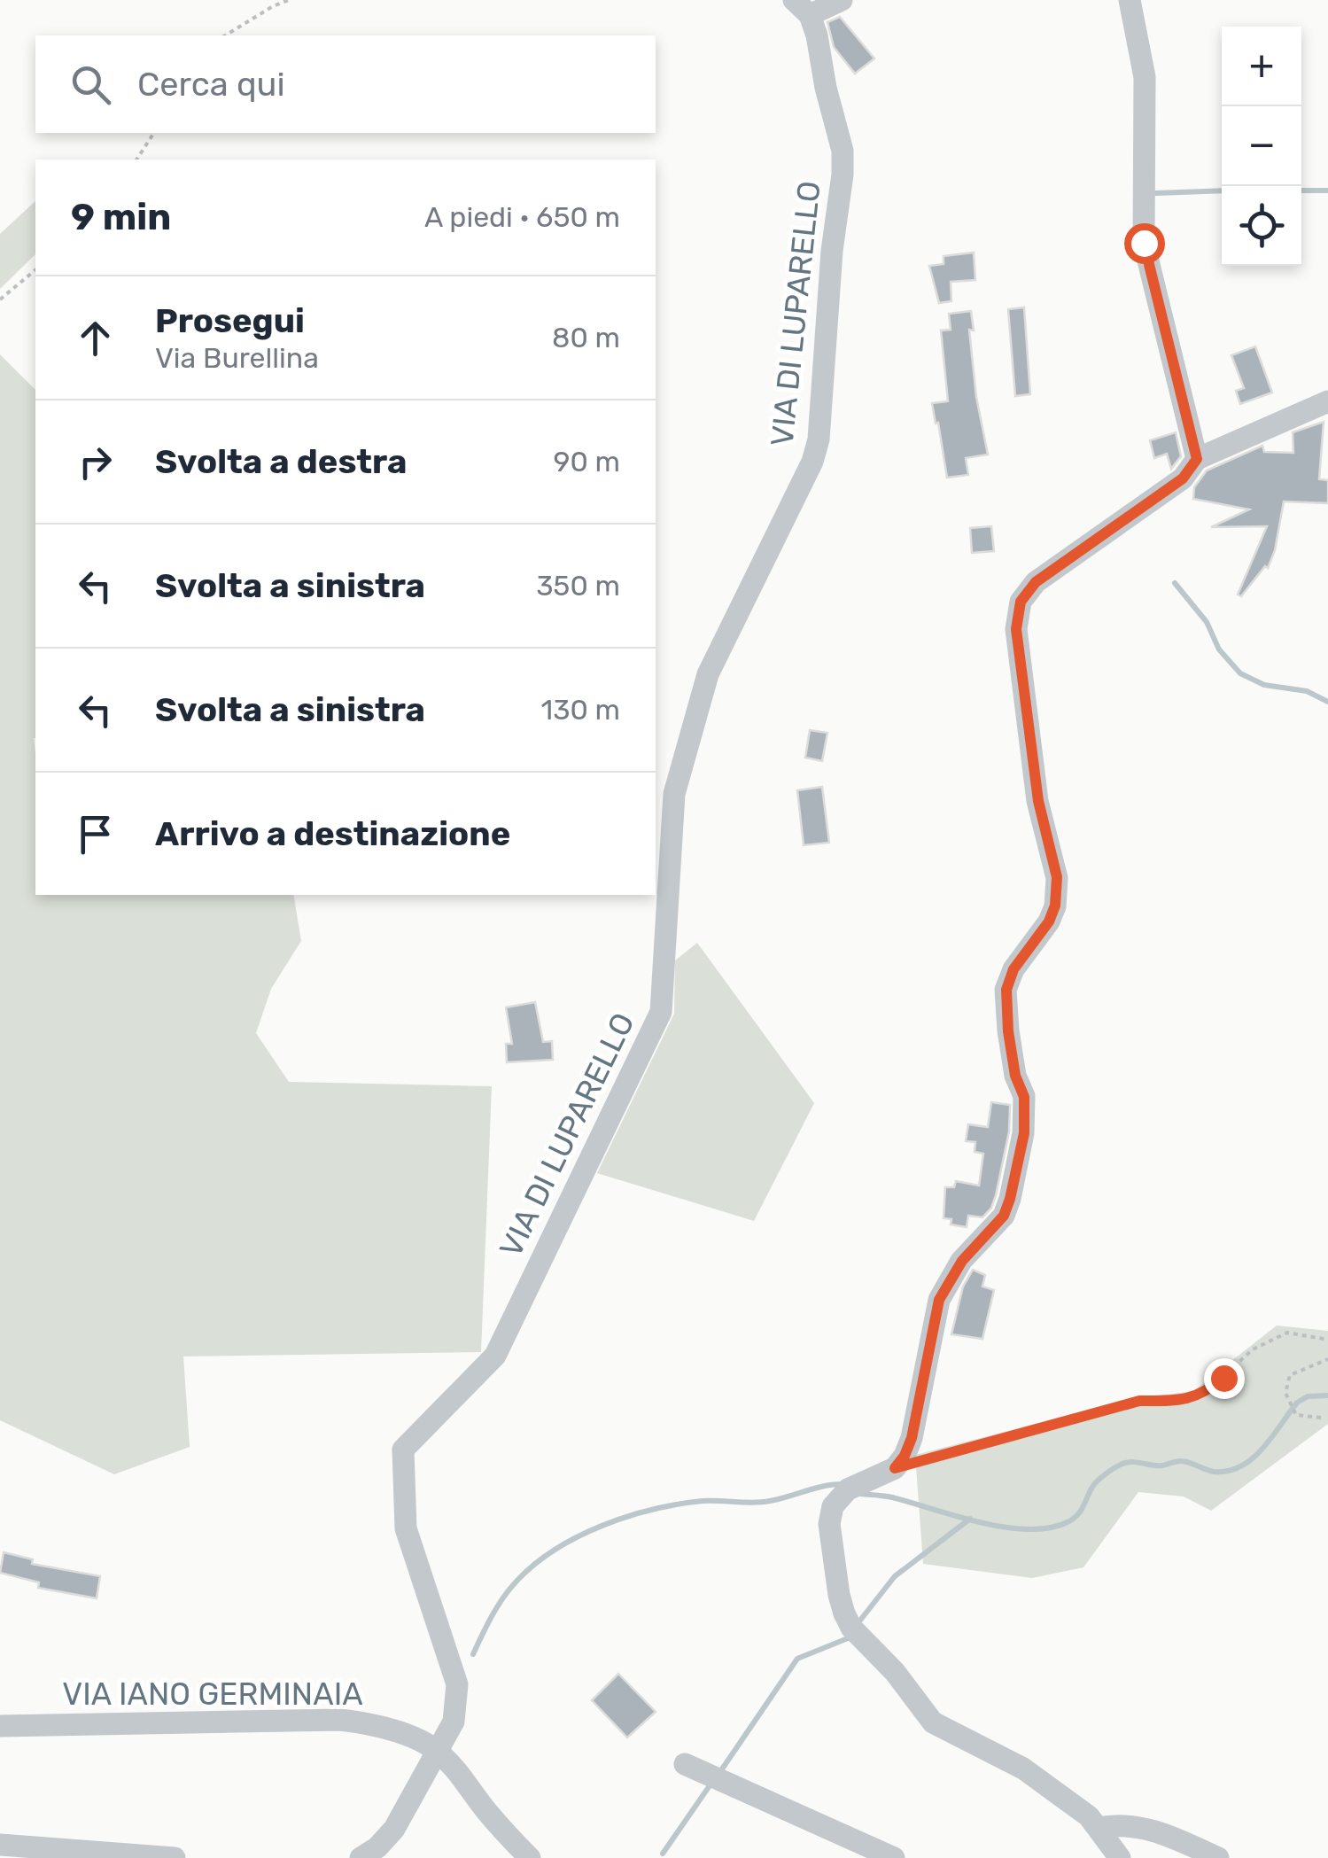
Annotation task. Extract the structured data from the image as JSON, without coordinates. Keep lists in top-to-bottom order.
{
  "streets": {
    "street": ["VIA DI LUPARELLO", "VIA IANO GERMINAIA"]
  },
  "crossings": [
    ["VIA DI LUPARELLO", "VIA IANO GERMINAIA"]
  ],
  "page": {
    "map_buttons": ["+", "−"],
    "search": "Cerca qui",
    "heading": ["9 min", "A piedi · 650 m"],
    "list": [
      ["Prosegui", "Via Burellina", "80 m"],
      ["Svolta a destra", "90 m"],
      ["Svolta a sinistra", "350 m"],
      ["Svolta a sinistra", "130 m"],
      "Arrivo a destinazione"
    ]
  }
}
